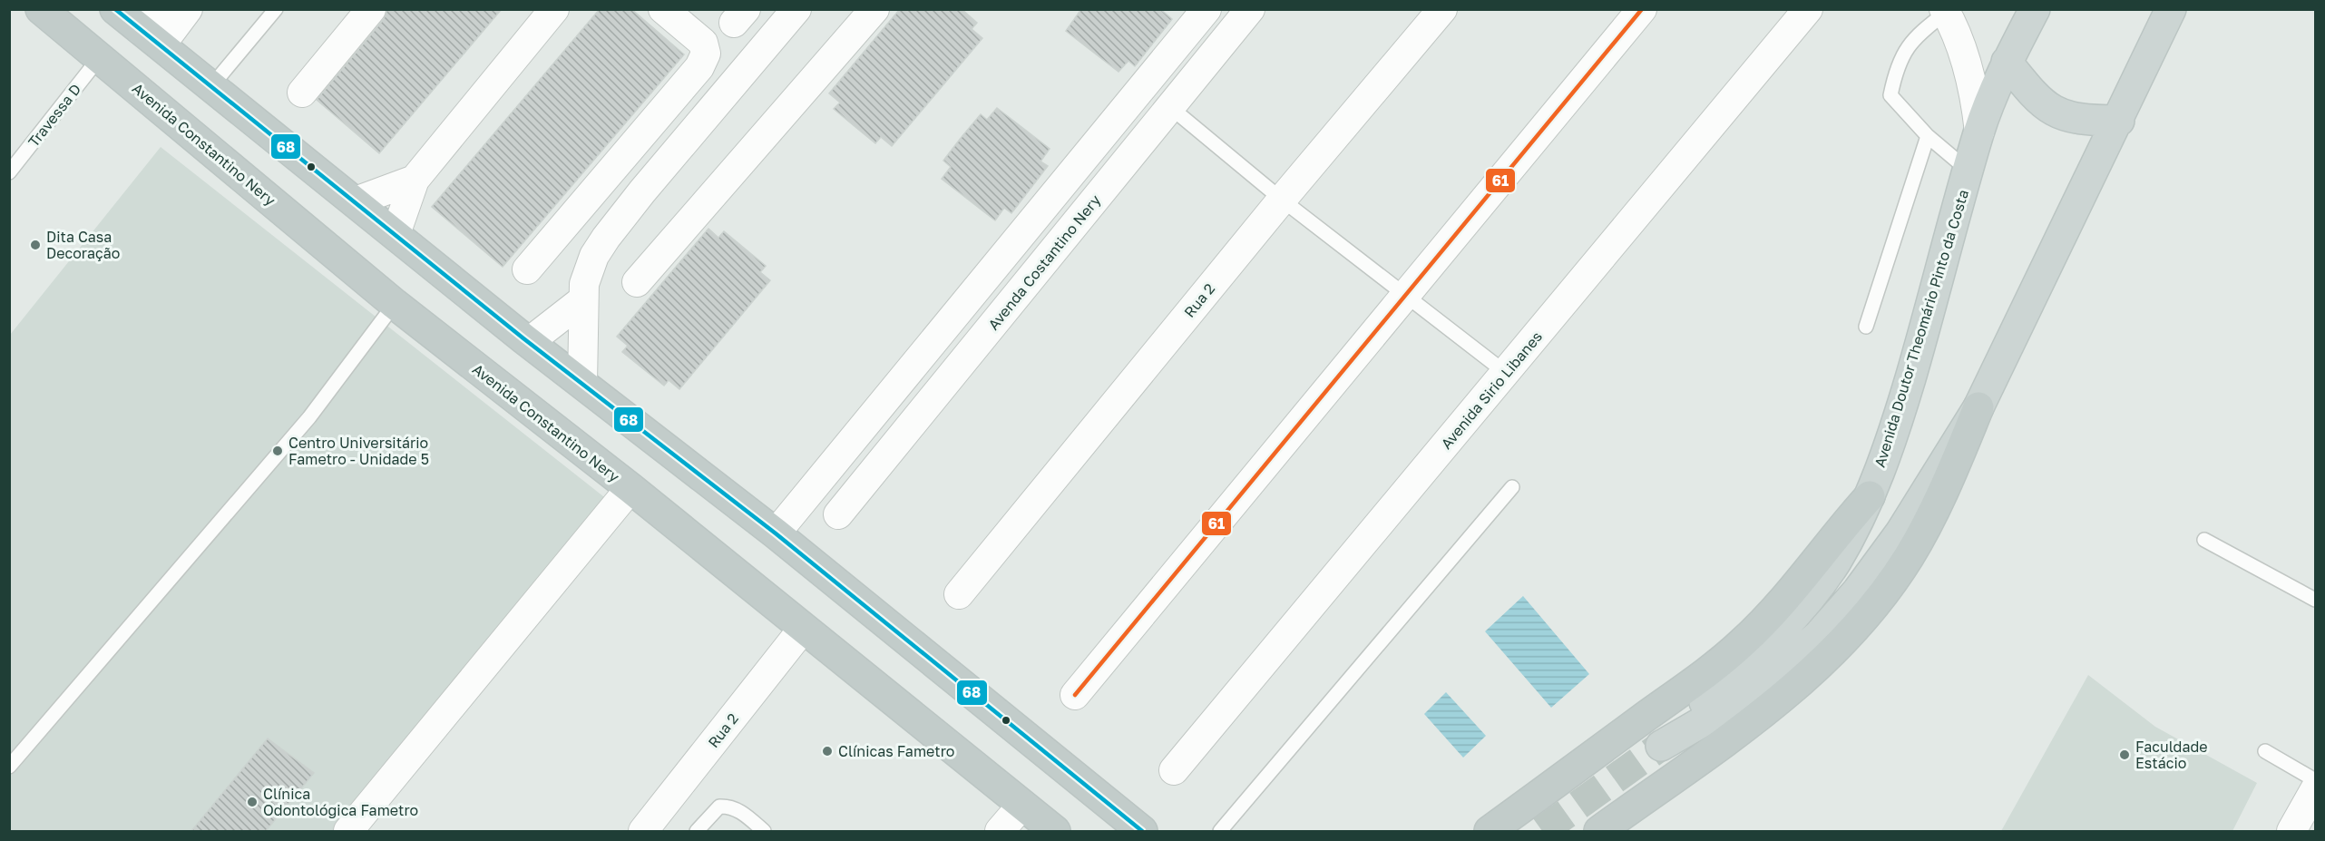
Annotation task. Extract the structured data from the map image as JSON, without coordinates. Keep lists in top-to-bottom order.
{
  "streets": {
    "highway": ["Avenida Constantino Nery"],
    "main road": ["Avenida Doutor Theomário Pinto da Costa"],
    "street": ["Avenda Costantino Nery", "Rua 2", "Avenida Sirio Libanes"],
    "lane": ["Travessa D"]
  },
  "crossings": [
    ["Travessa D", "Avenida Constantino Nery"],
    ["Avenida Constantino Nery", "Rua 2"]
  ],
  "places": [
    "Dita Casa Decoração",
    "Centro Universitário Fametro - Unidade 5",
    "Clínicas Fametro",
    "Faculdade Estácio",
    "Clínica Odontológica Fametro"
  ],
  "lines": ["transit line 68", "transit line 61"]
}
